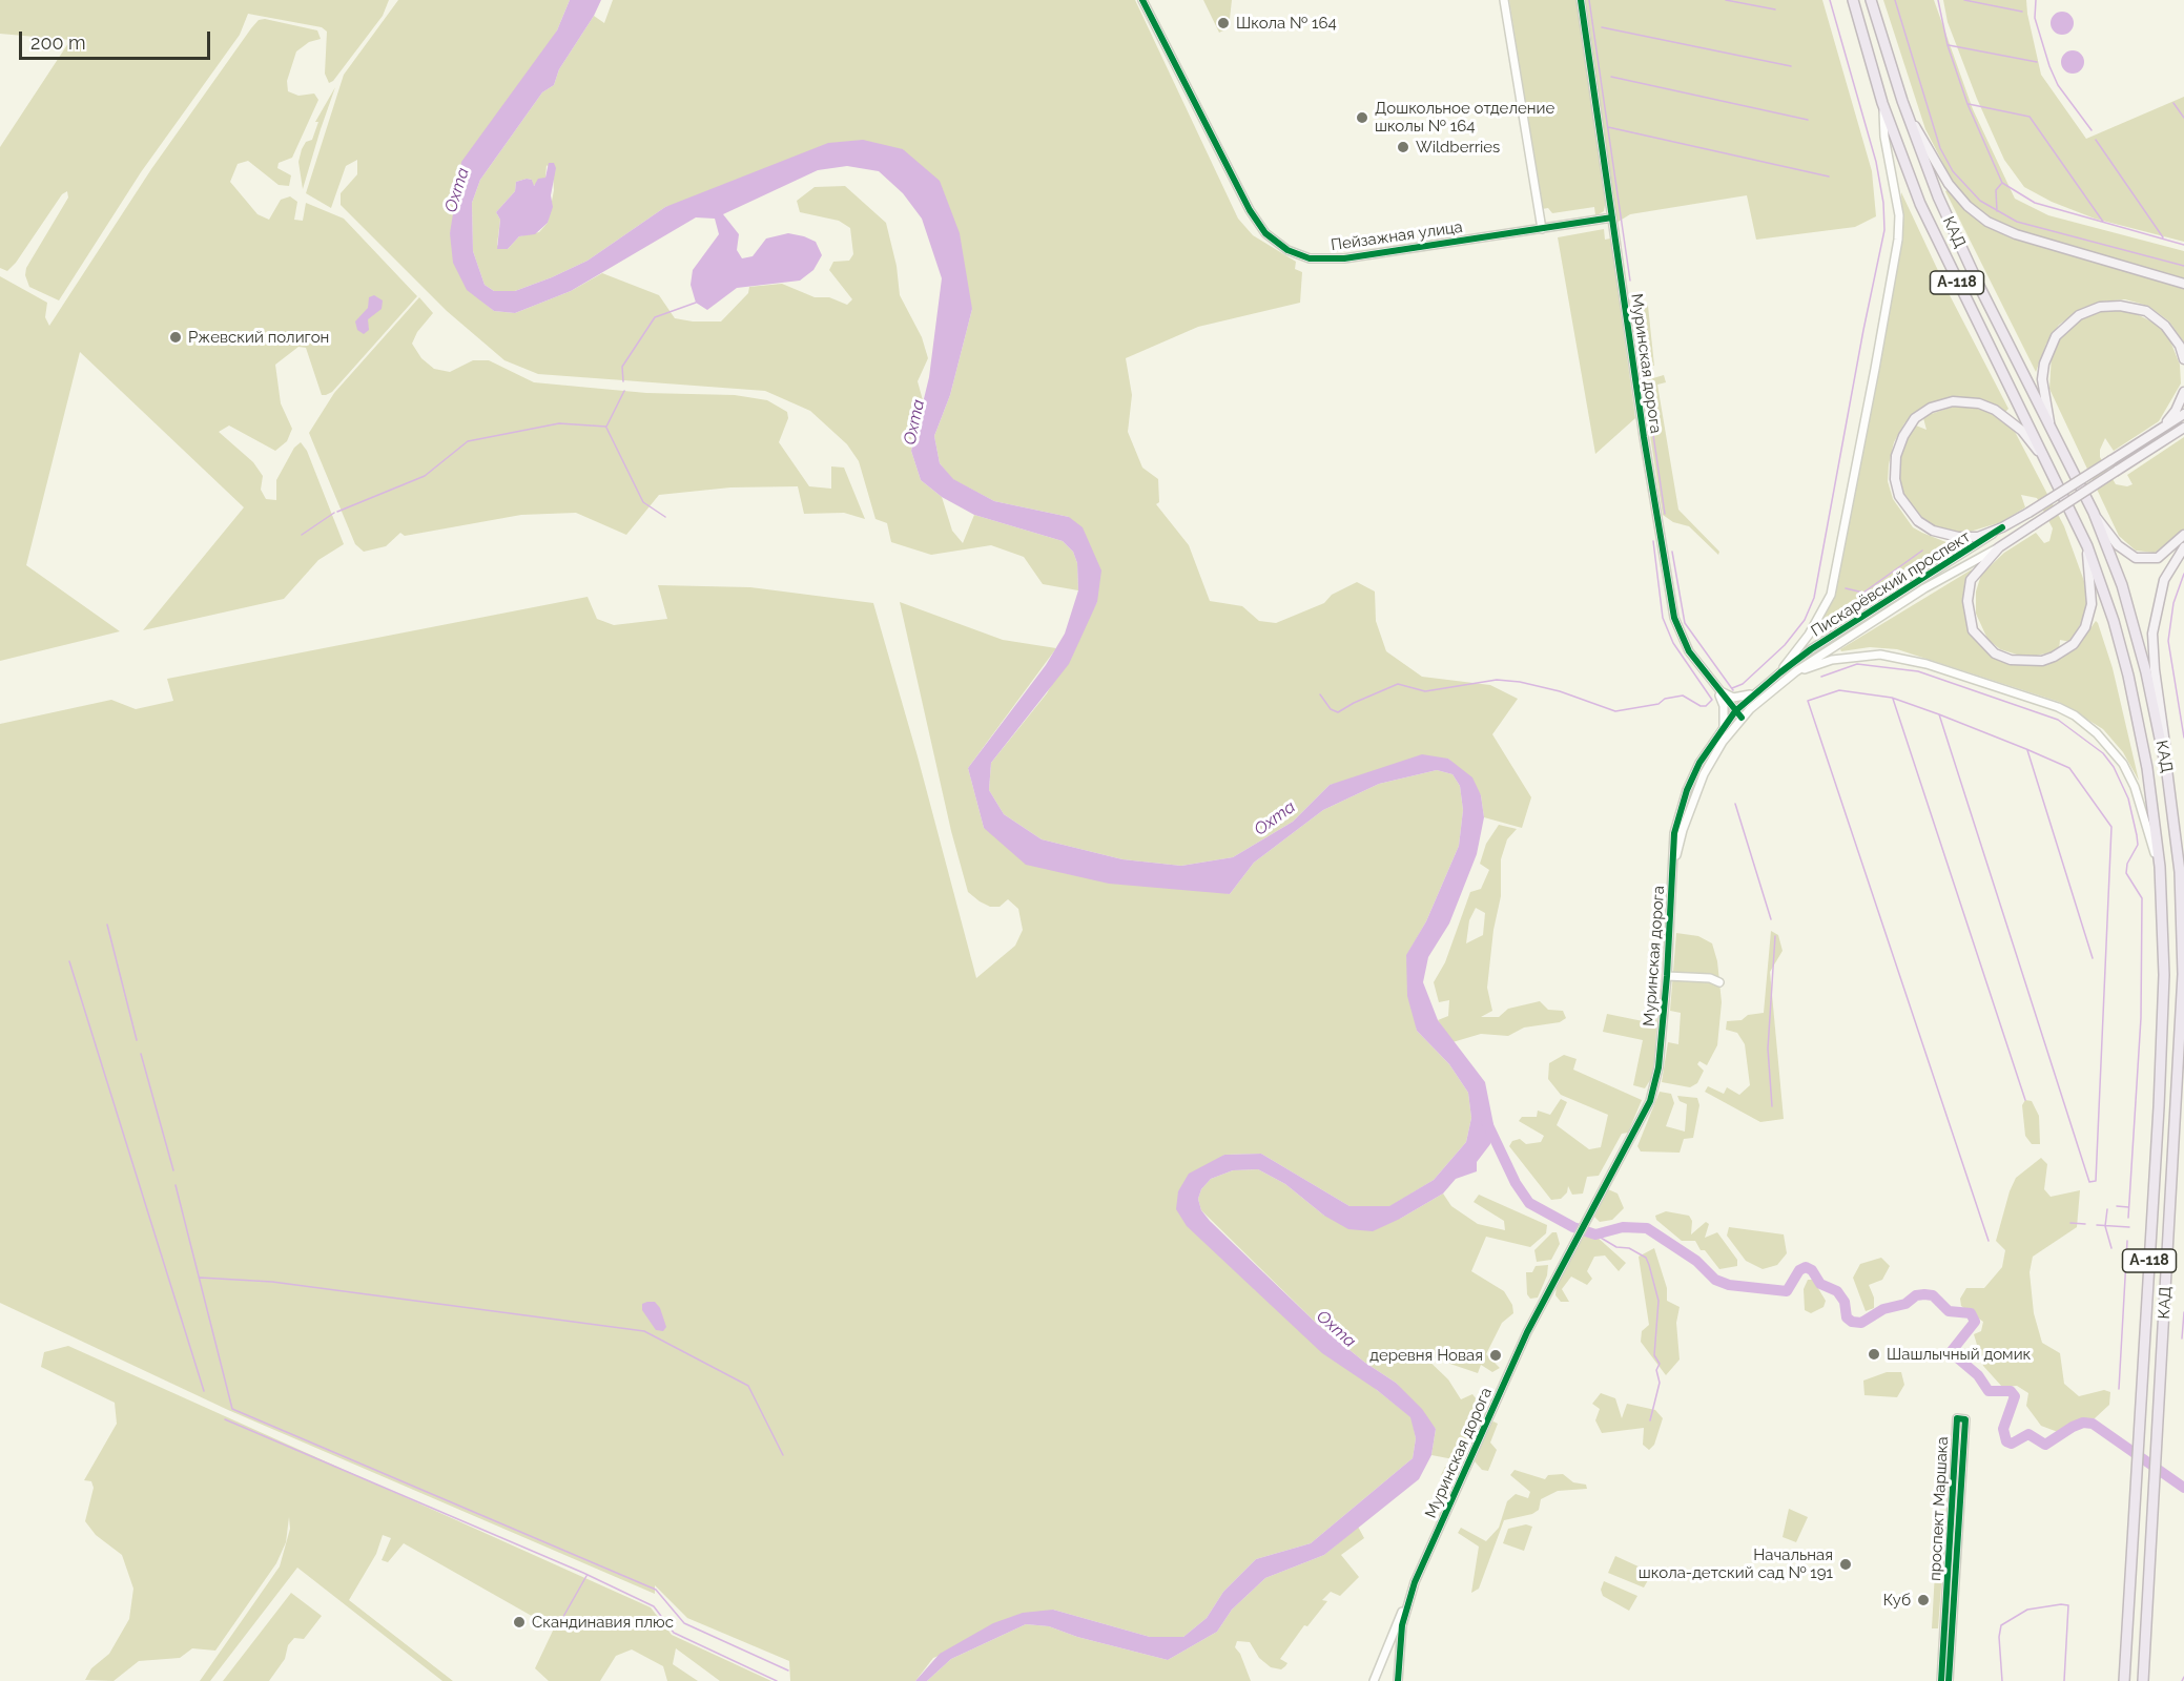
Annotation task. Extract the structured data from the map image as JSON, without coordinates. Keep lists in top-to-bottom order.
{
  "streets": {
    "highway": ["КАД", "А-118"],
    "main road": ["Пискарёвский проспект"],
    "street": ["Пейзажная улица", "Муринская дорога", "проспект Маршака"]
  },
  "crossings": [
    ["Пейзажная улица", "Муринская дорога"],
    ["Муринская дорога", "Пискарёвский проспект"]
  ],
  "water": ["Охта"],
  "places": [
    "Школа № 164",
    "Дошкольное отделение школы № 164",
    "Wildberries",
    "Ржевский полигон",
    "Шашлычный домик",
    "деревня Новая",
    "Начальная школа-детский сад № 191",
    "Куб",
    "Скандинавия плюс"
  ],
  "scale_bar": "200 m"
}
